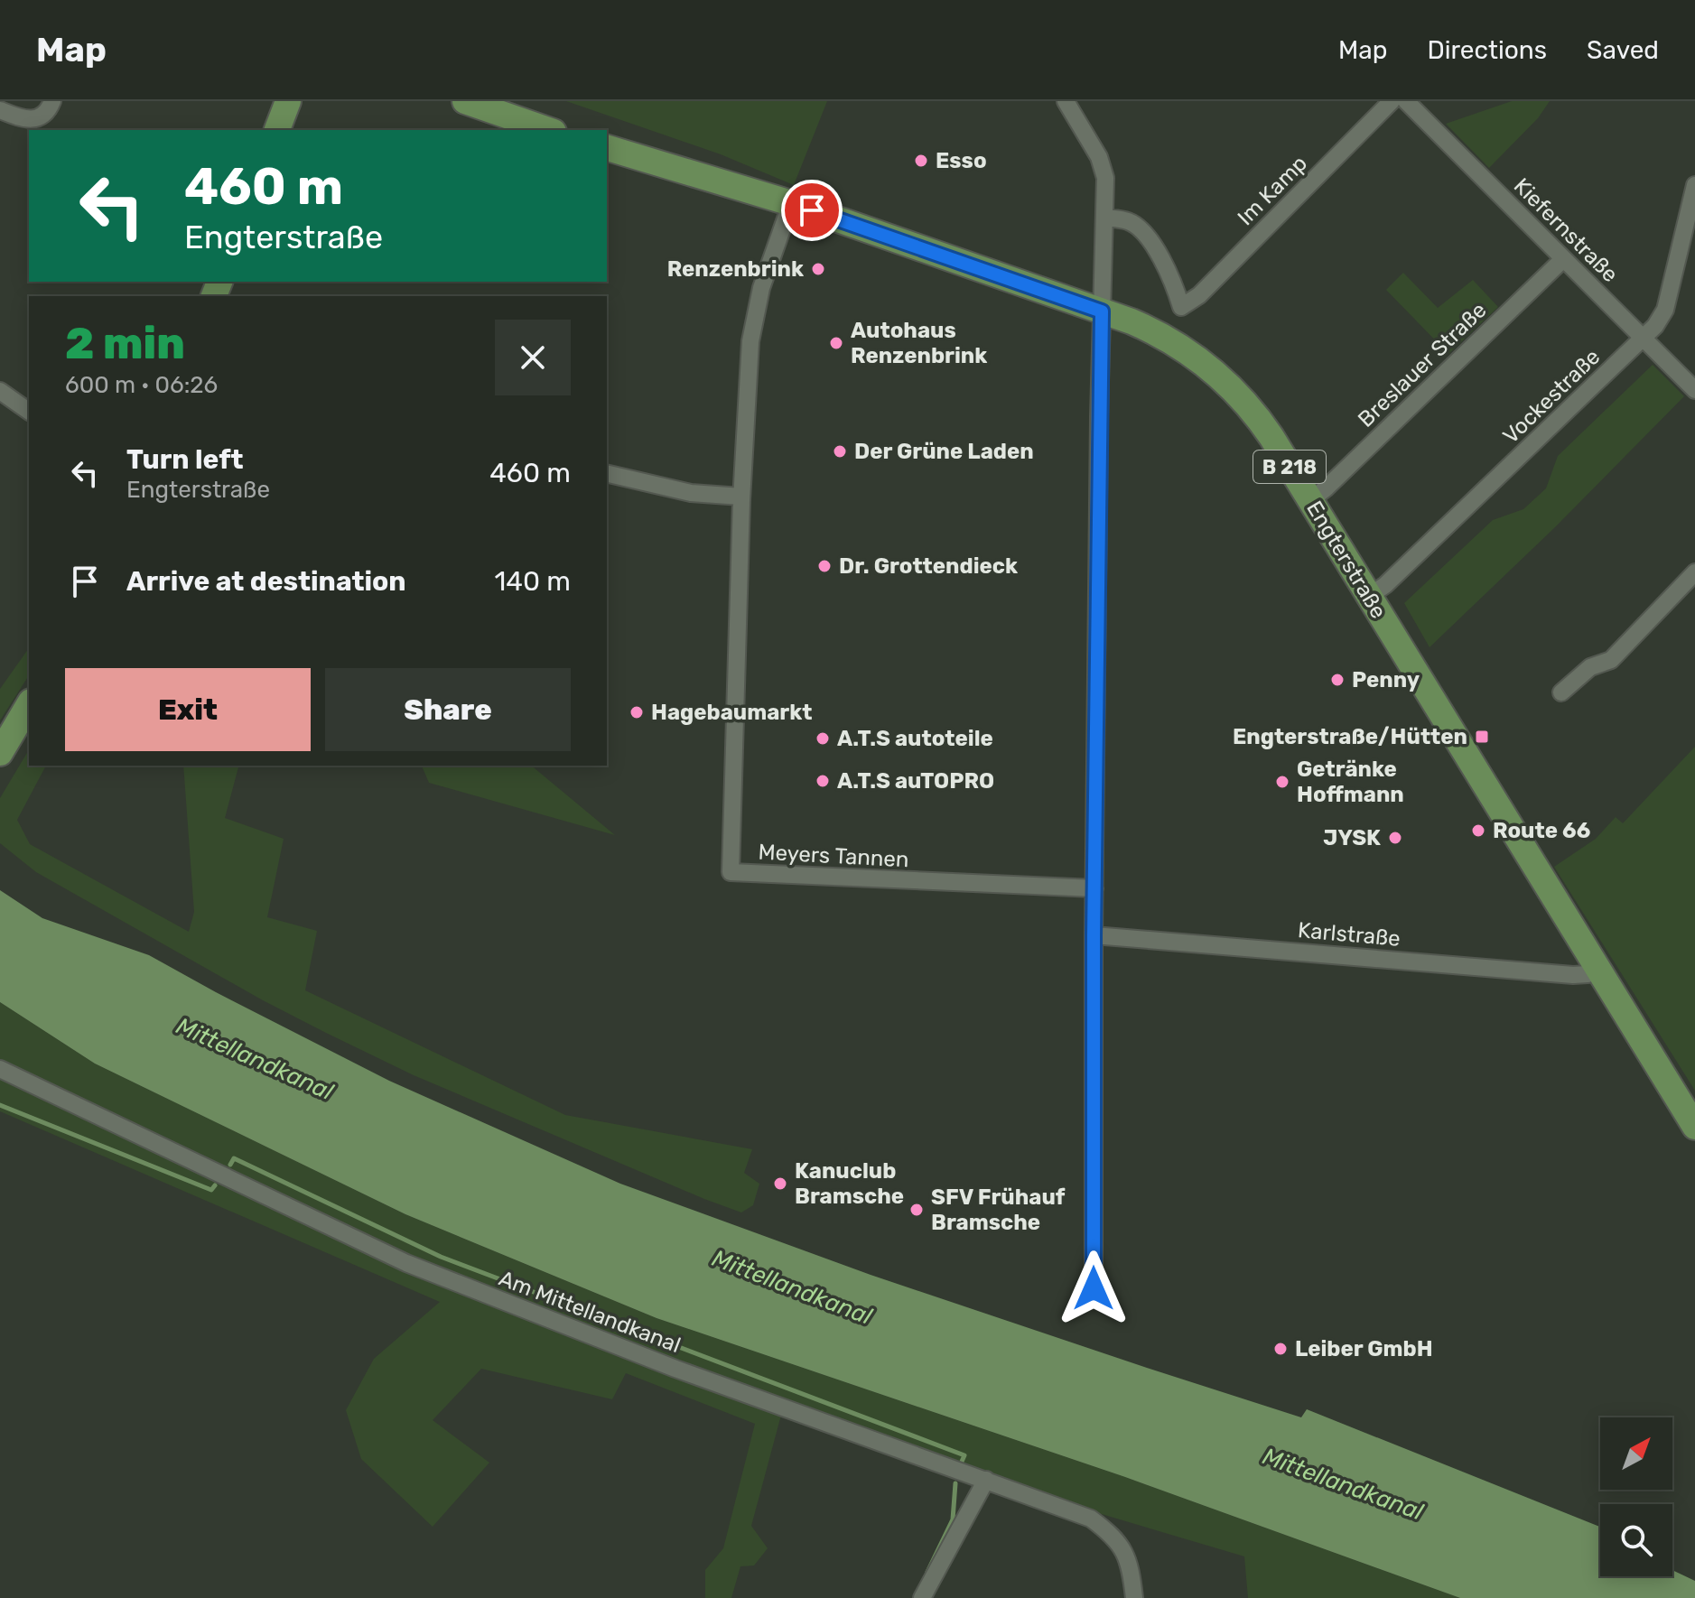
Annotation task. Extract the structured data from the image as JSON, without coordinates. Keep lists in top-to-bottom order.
{
  "streets": {
    "main road": ["B 218", "Engterstraße"],
    "street": [
      "Im Kamp",
      "Kiefernstraße",
      "Breslauer Straße",
      "Vockestraße",
      "Meyers Tannen",
      "Karlstraße",
      "Am Mittellandkanal"
    ]
  },
  "crossings": [
    ["Kiefernstraße", "Breslauer Straße"],
    ["Kiefernstraße", "Vockestraße"],
    ["Breslauer Straße", "Engterstraße"],
    ["Vockestraße", "Engterstraße"],
    ["Engterstraße", "Meyers Tannen"],
    ["Engterstraße", "Karlstraße"]
  ],
  "water": ["Mittellandkanal"],
  "places": {
    "other": [
      "Esso",
      "Renzenbrink",
      "Autohaus Renzenbrink",
      "Der Grüne Laden",
      "Dr. Grottendieck",
      "Penny",
      "Hagebaumarkt",
      "A.T.S autoteile",
      "A.T.S auTOPRO",
      "Getränke Hoffmann",
      "Route 66",
      "JYSK",
      "Kanuclub Bramsche",
      "SFV Frühauf Bramsche",
      "Leiber GmbH"
    ],
    "transit": ["Engterstraße/Hütten"]
  },
  "north": "top right",
  "page": {
    "header": "Map",
    "nav": ["Map", "Directions", "Saved"],
    "turn": ["460 m", "Engterstraße"],
    "heading": ["2 min", "600 m · 06:26"],
    "list": [
      {
        "name": "Turn left",
        "note": "Engterstraße",
        "value": "460 m"
      },
      {
        "name": "Arrive at destination",
        "value": "140 m"
      }
    ],
    "buttons": ["Exit", "Share"]
  }
}
